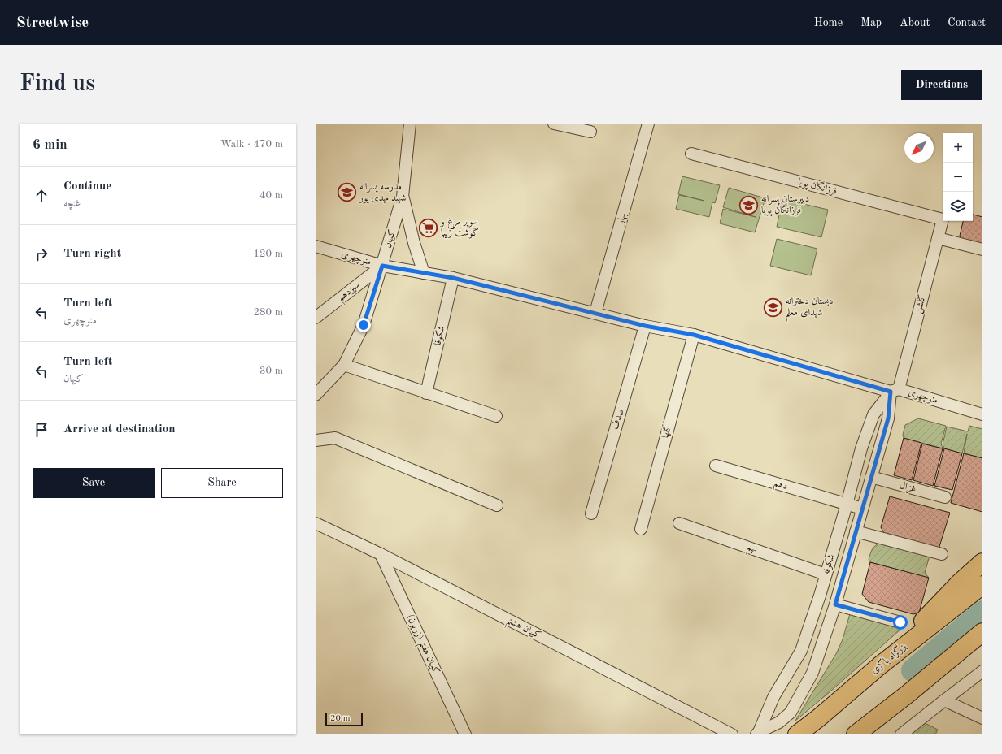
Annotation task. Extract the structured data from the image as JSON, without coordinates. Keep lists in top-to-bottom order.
{
  "streets": {
    "highway": ["بزرگراه باکری"],
    "street": [
      "فرزانگان پویا",
      "بهار",
      "کیهان",
      "منوچهری",
      "سیزدهم",
      "گلشن",
      "شکوفا",
      "صدف",
      "گلها",
      "دهم",
      "غزال",
      "نهم",
      "شکوفه",
      "کیهان هشتم",
      "کیهان هفتم (زریون)"
    ]
  },
  "crossings": [
    ["فرزانگان پویا", "گلشن"],
    ["بهار", "منوچهری"],
    ["کیهان", "منوچهری"],
    ["کیهان", "سیزدهم"],
    ["منوچهری", "سیزدهم"],
    ["منوچهری", "گلشن"],
    ["منوچهری", "شکوفا"],
    ["منوچهری", "صدف"],
    ["منوچهری", "گلها"],
    ["منوچهری", "شکوفه"],
    ["گلشن", "شکوفه"],
    ["دهم", "شکوفه"],
    ["نهم", "شکوفه"],
    ["کیهان هشتم", "کیهان هفتم (زریون)"]
  ],
  "places": {
    "school or university": ["مدرسه پسرانه شهید مهدی پور", "دبیرستان پسرانه فرزانگان پویا", "دبستان دخترانه شهدای معلم"],
    "supermarket": ["سوپر مرغ و گوشت زیبا"]
  },
  "scale_bar": "20 m",
  "north": "bottom left",
  "page": {
    "header": "Streetwise",
    "nav": [
      "Home",
      "Map",
      "About",
      "Contact"
    ],
    "buttons": [
      "Directions",
      ["Save", "Share"]
    ],
    "title": "Find us",
    "heading": ["6 min", "Walk · 470 m"],
    "map_buttons": ["+", "−"],
    "list": [
      ["Continue", "غنچه", "40 m"],
      ["Turn right", "120 m"],
      ["Turn left", "منوچهری", "280 m"],
      ["Turn left", "کیهان", "30 m"],
      "Arrive at destination"
    ],
    "scale": "20 m"
  }
}
